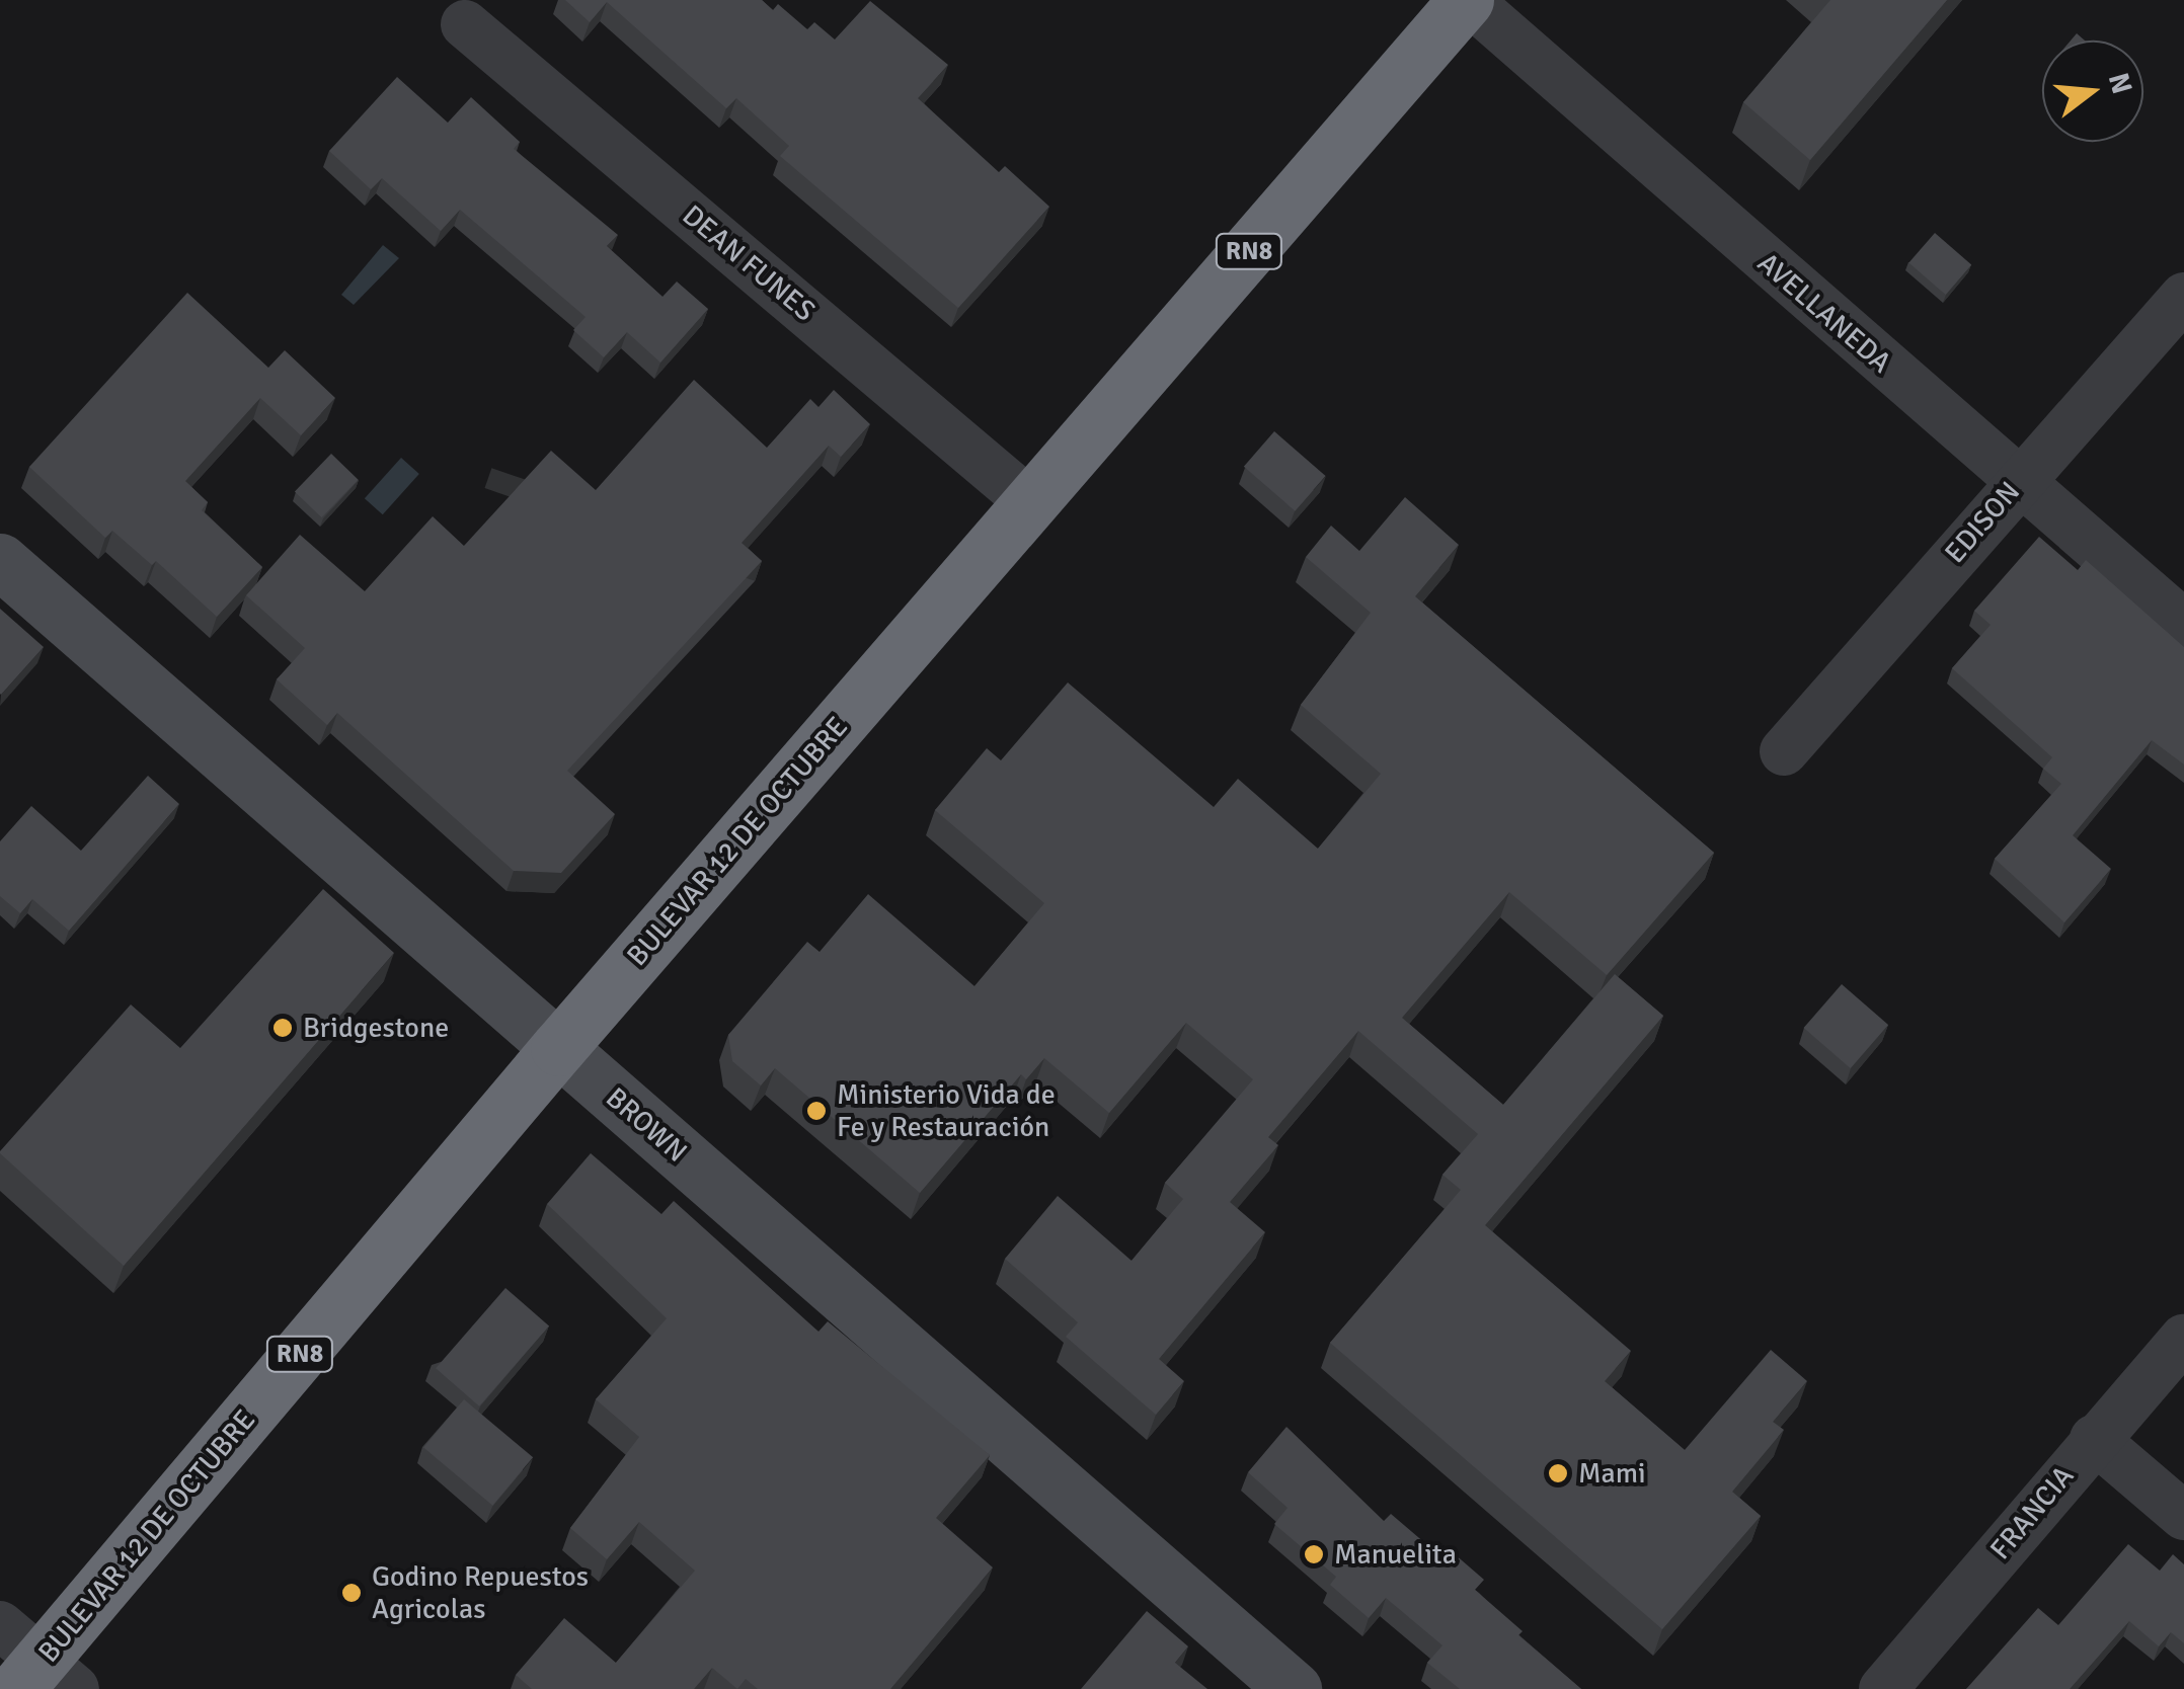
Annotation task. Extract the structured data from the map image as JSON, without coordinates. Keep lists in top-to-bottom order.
{
  "streets": {
    "highway": ["RN8", "BULEVAR 12 DE OCTUBRE"],
    "street": [
      "DEAN FUNES",
      "AVELLANEDA",
      "EDISON",
      "BROWN",
      "FRANCIA"
    ]
  },
  "crossings": [
    ["DEAN FUNES", "BULEVAR 12 DE OCTUBRE"],
    ["AVELLANEDA", "EDISON"],
    ["AVELLANEDA", "BULEVAR 12 DE OCTUBRE"],
    ["BULEVAR 12 DE OCTUBRE", "BROWN"]
  ],
  "places": [
    "Bridgestone",
    "Ministerio Vida de Fe y Restauración",
    "Mami",
    "Manuelita",
    "Godino Repuestos Agricolas"
  ],
  "north": "right"
}
